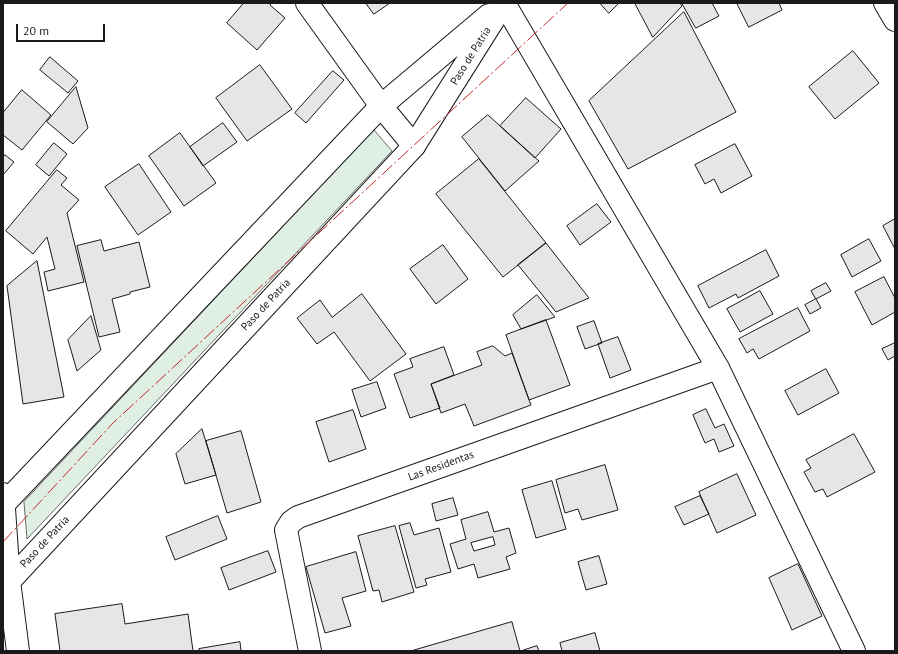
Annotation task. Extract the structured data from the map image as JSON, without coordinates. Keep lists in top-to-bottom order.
{
  "streets": {
    "street": ["Paso de Patria", "Las Residentas"]
  },
  "scale_bar": "20 m"
}
